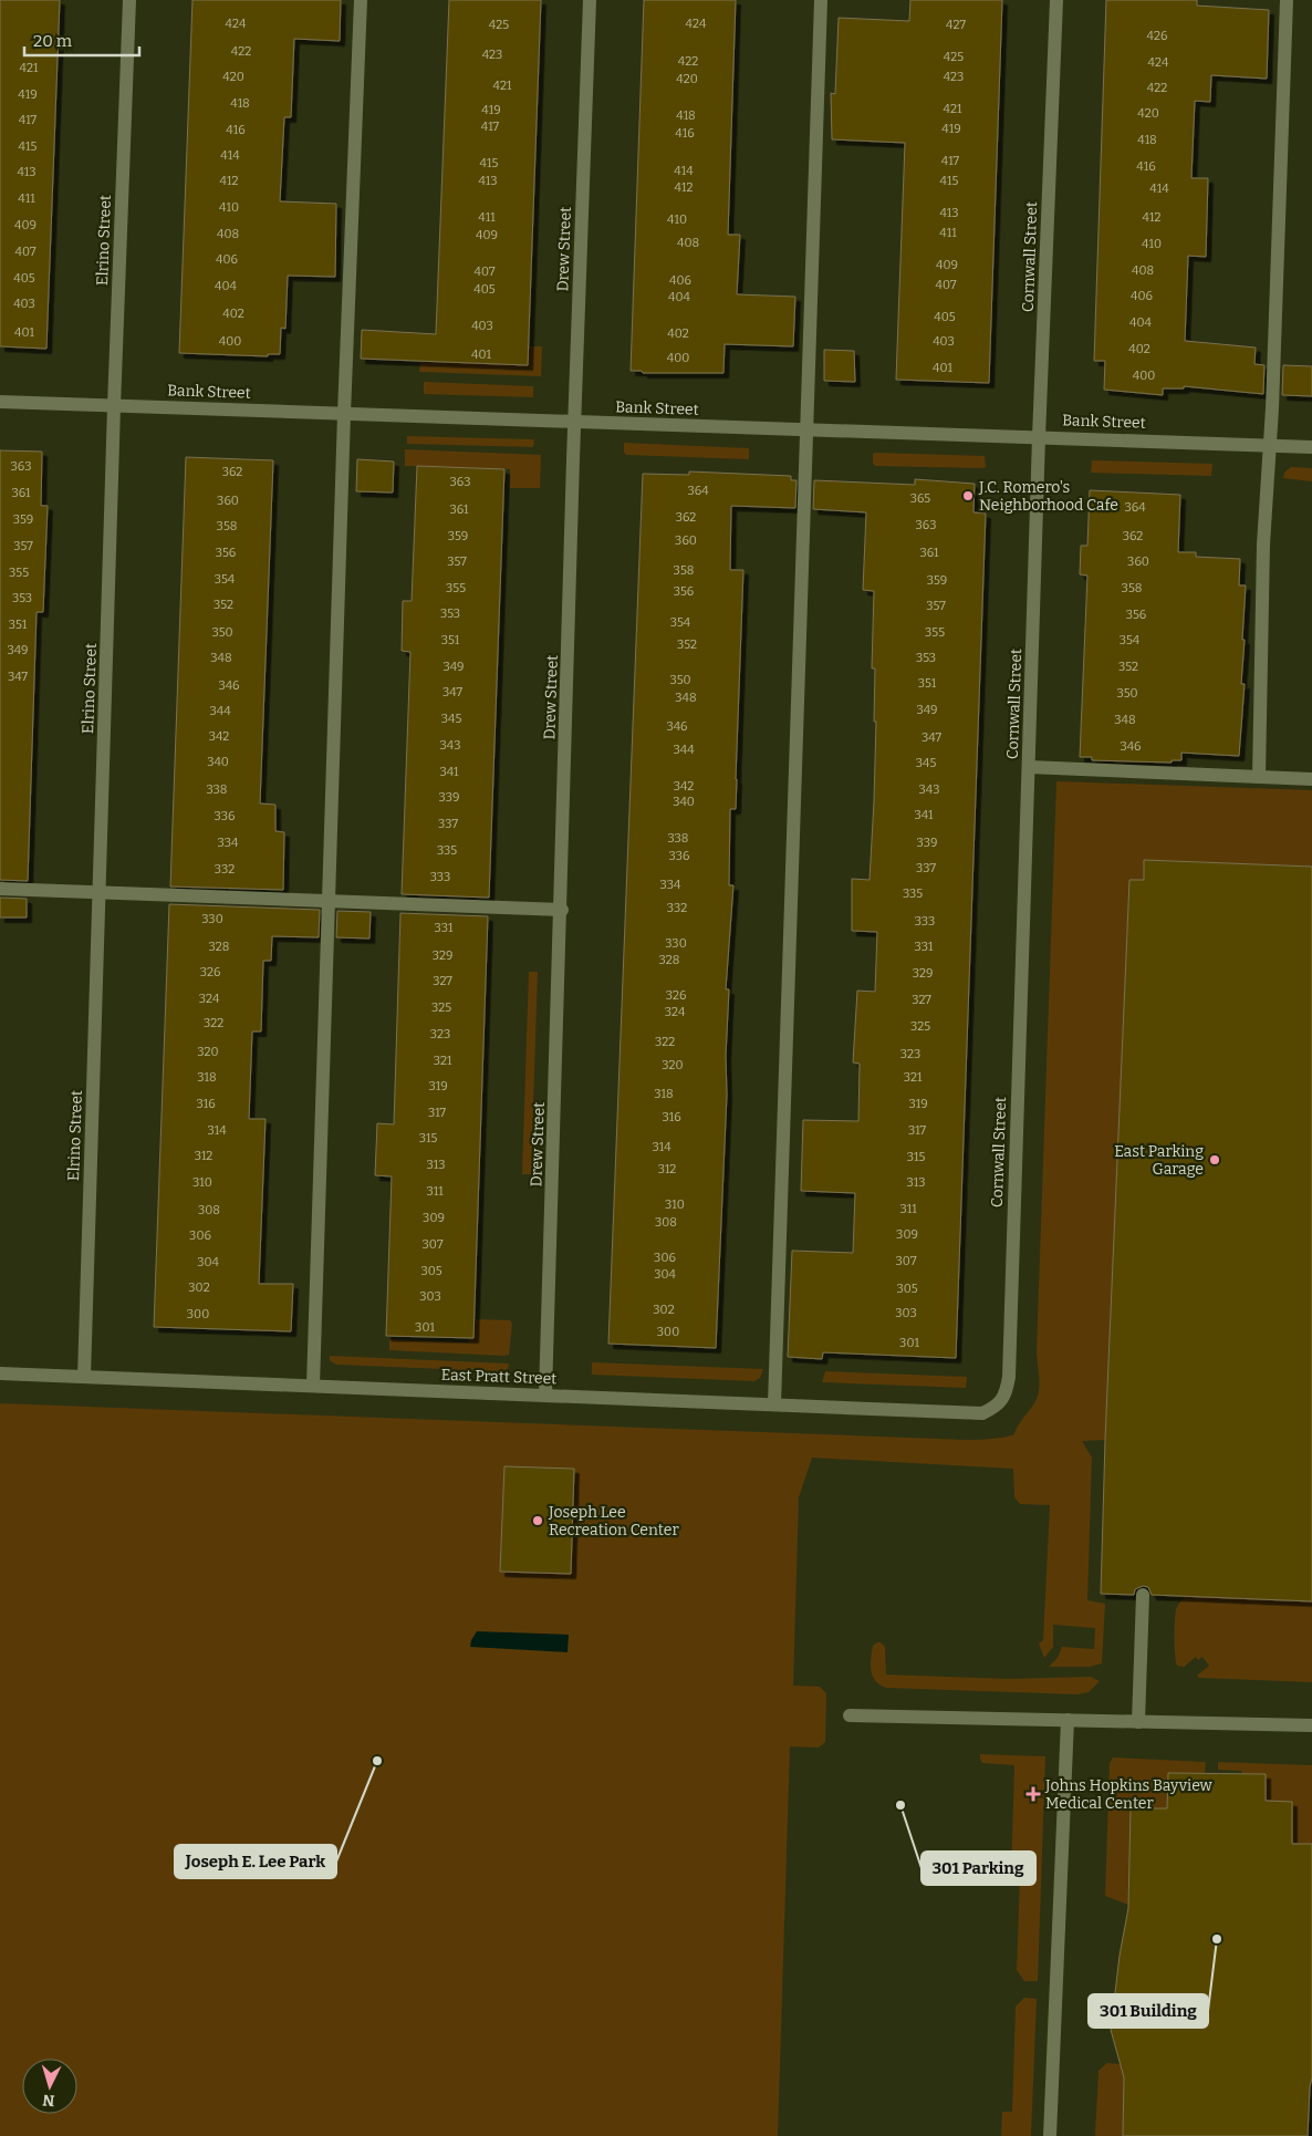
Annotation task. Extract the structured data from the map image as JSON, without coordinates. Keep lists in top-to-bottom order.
{
  "streets": {
    "street": [
      "Elrino Street",
      "Drew Street",
      "Cornwall Street",
      "Bank Street",
      "East Pratt Street"
    ]
  },
  "crossings": [
    ["Elrino Street", "Bank Street"],
    ["Elrino Street", "East Pratt Street"],
    ["Drew Street", "Bank Street"],
    ["Drew Street", "East Pratt Street"],
    ["Cornwall Street", "Bank Street"],
    ["Cornwall Street", "East Pratt Street"]
  ],
  "places": {
    "other": [
      "J.C. Romero's Neighborhood Cafe",
      "East Parking Garage",
      "Joseph Lee Recreation Center",
      "Joseph E. Lee Park",
      "301 Parking",
      "301 Building"
    ],
    "health": ["Johns Hopkins Bayview Medical Center"]
  },
  "house_numbers": [
    "424",
    "424",
    "425",
    "427",
    "426",
    "422",
    "423",
    "425",
    "422",
    "424",
    "421",
    "420",
    "423",
    "420",
    "421",
    "422",
    "419",
    "418",
    "421",
    "419",
    "420",
    "418",
    "417",
    "417",
    "419",
    "416",
    "416",
    "418",
    "415",
    "414",
    "417",
    "415",
    "416",
    "414",
    "413",
    "412",
    "413",
    "415",
    "412",
    "414",
    "411",
    "410",
    "413",
    "411",
    "412",
    "410",
    "409",
    "411",
    "408",
    "409",
    "408",
    "410",
    "407",
    "406",
    "409",
    "408",
    "407",
    "405",
    "406",
    "407",
    "404",
    "405",
    "406",
    "404",
    "403",
    "402",
    "405",
    "404",
    "403",
    "401",
    "402",
    "400",
    "403",
    "402",
    "401",
    "400",
    "401",
    "400",
    "363",
    "362",
    "363",
    "364",
    "361",
    "365",
    "360",
    "364",
    "361",
    "362",
    "359",
    "363",
    "358",
    "359",
    "362",
    "360",
    "357",
    "356",
    "361",
    "357",
    "360",
    "358",
    "355",
    "354",
    "359",
    "355",
    "358",
    "356",
    "353",
    "352",
    "357",
    "353",
    "356",
    "354",
    "351",
    "350",
    "355",
    "351",
    "354",
    "352",
    "349",
    "348",
    "353",
    "349",
    "352",
    "347",
    "350",
    "351",
    "346",
    "347",
    "350",
    "348",
    "349",
    "344",
    "345",
    "348",
    "346",
    "342",
    "347",
    "343",
    "346",
    "344",
    "340",
    "345",
    "341",
    "342",
    "338",
    "343",
    "339",
    "340",
    "341",
    "336",
    "337",
    "338",
    "334",
    "339",
    "335",
    "336",
    "337",
    "332",
    "333",
    "334",
    "335",
    "332",
    "330",
    "333",
    "331",
    "330",
    "328",
    "331",
    "329",
    "328",
    "326",
    "329",
    "327",
    "326",
    "324",
    "327",
    "325",
    "324",
    "322",
    "325",
    "323",
    "322",
    "320",
    "323",
    "321",
    "320",
    "318",
    "321",
    "319",
    "318",
    "316",
    "319",
    "317",
    "316",
    "314",
    "317",
    "315",
    "314",
    "312",
    "315",
    "313",
    "312",
    "310",
    "313",
    "311",
    "310",
    "311",
    "308",
    "309",
    "308",
    "309",
    "306",
    "307",
    "306",
    "307",
    "304",
    "305",
    "304",
    "302",
    "305",
    "303",
    "302",
    "303",
    "300",
    "301",
    "300",
    "301"
  ],
  "scale_bar": "20 m",
  "north": "bottom"
}
